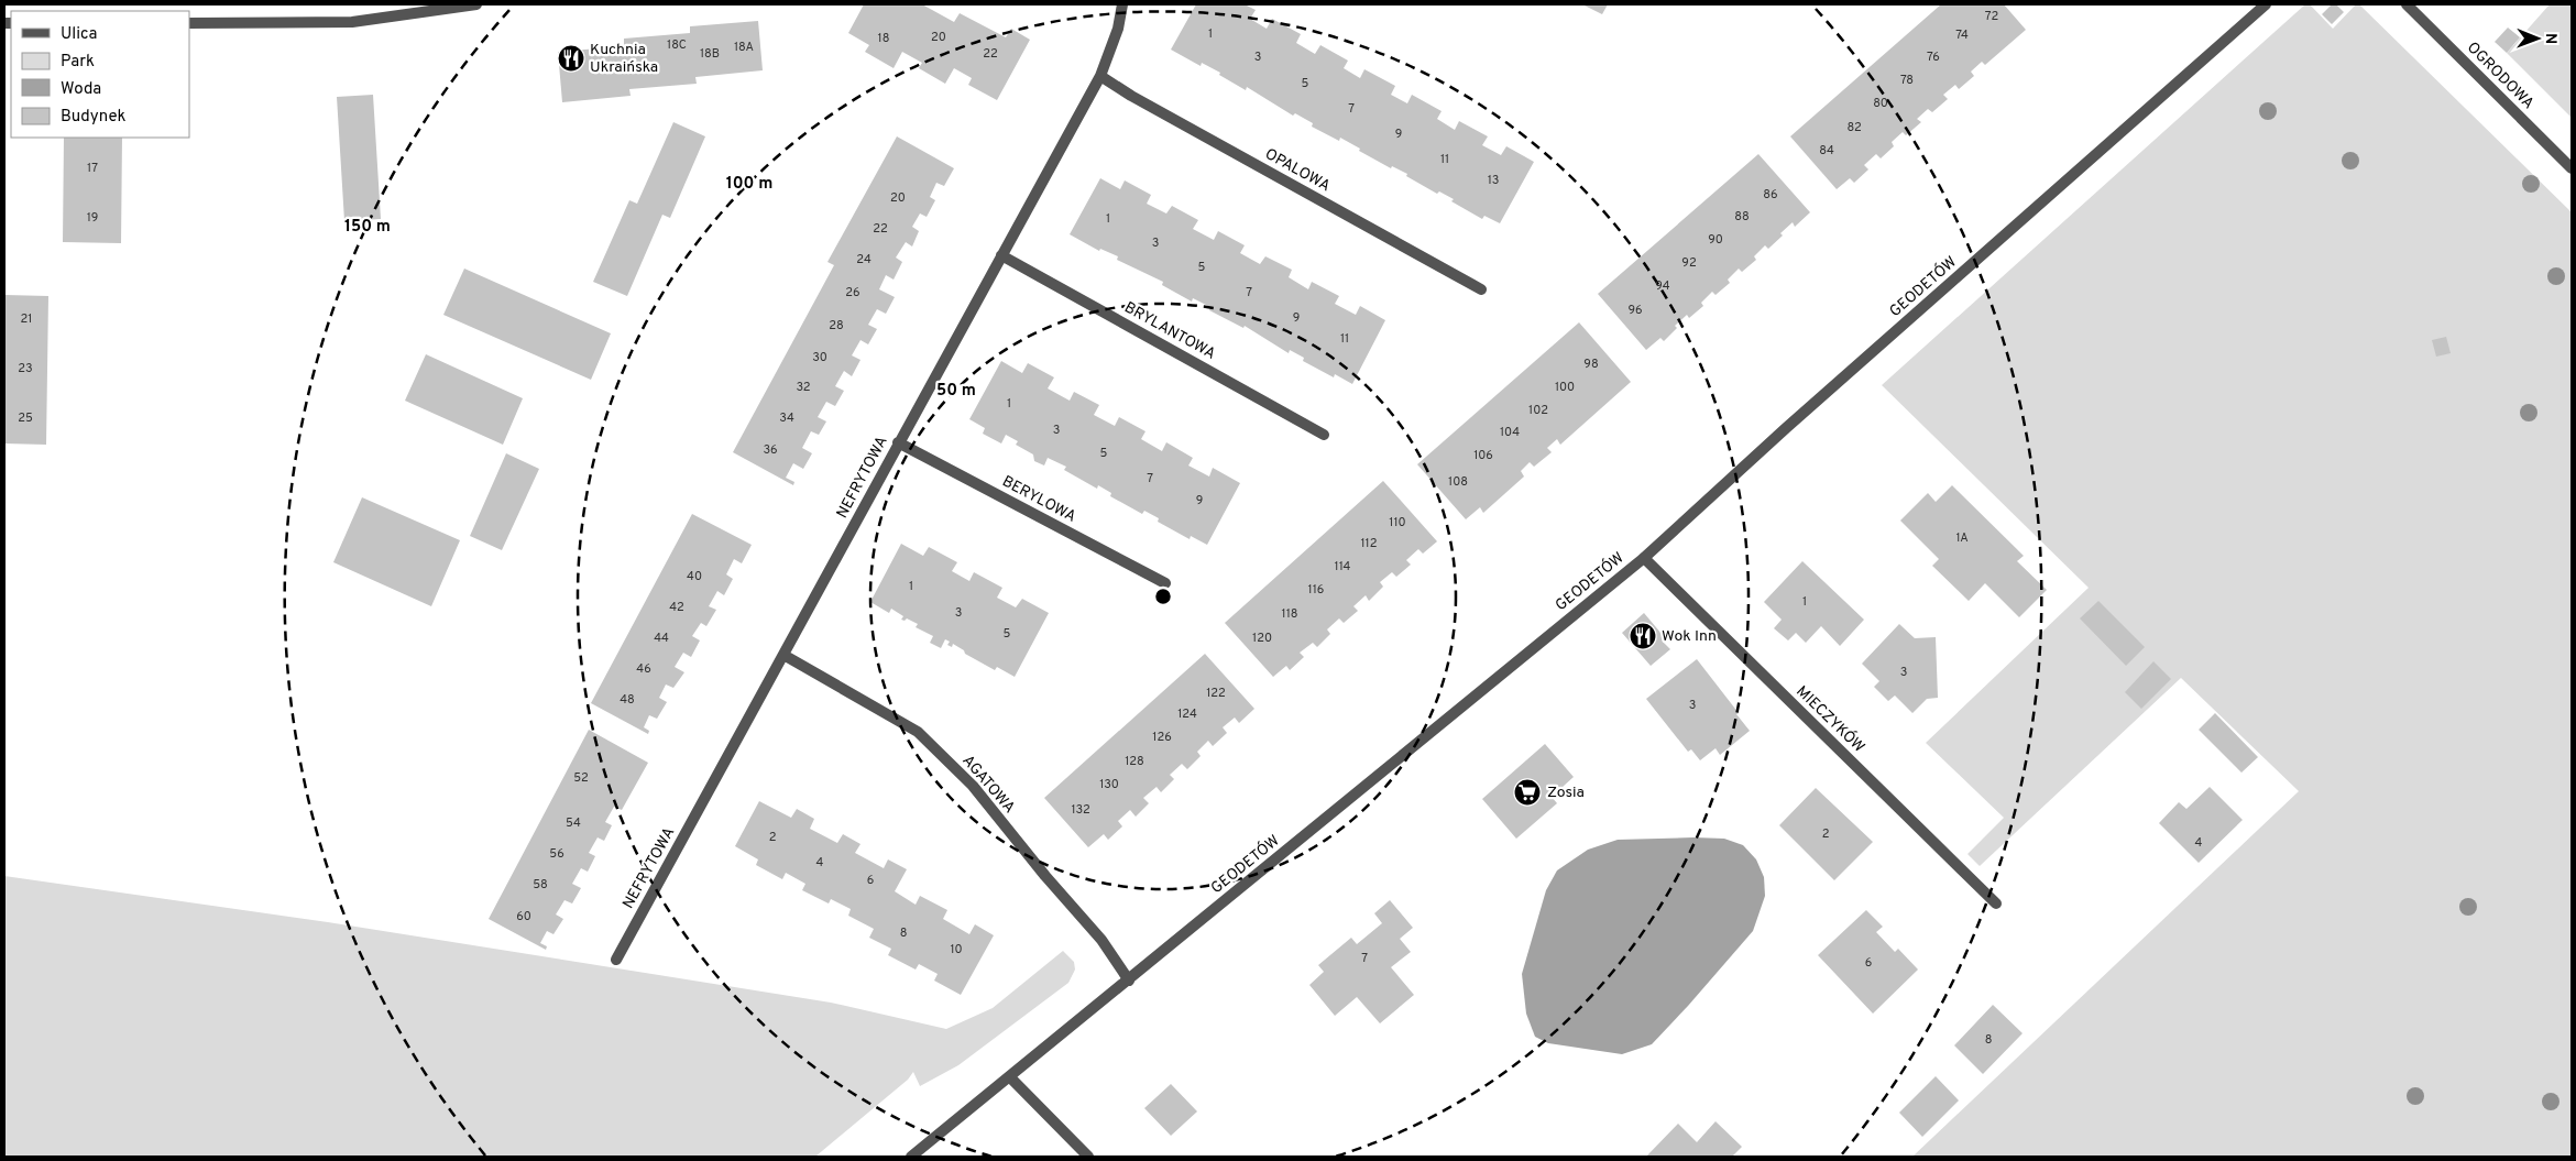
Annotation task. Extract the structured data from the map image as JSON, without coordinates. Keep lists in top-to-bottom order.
{
  "streets": {
    "street": [
      "OGRODOWA",
      "OPALOWA",
      "GEODETÓW",
      "BRYLANTOWA",
      "NEFRYTOWA",
      "BERYLOWA",
      "MIECZYKÓW",
      "AGATOWA"
    ]
  },
  "crossings": [
    ["OPALOWA", "NEFRYTOWA"],
    ["GEODETÓW", "MIECZYKÓW"],
    ["GEODETÓW", "AGATOWA"],
    ["BRYLANTOWA", "NEFRYTOWA"],
    ["NEFRYTOWA", "BERYLOWA"],
    ["NEFRYTOWA", "AGATOWA"]
  ],
  "places": {
    "restaurant": ["Kuchnia Ukraińska", "Wok Inn"],
    "supermarket": ["Zosia"]
  },
  "house_numbers": [
    "72",
    "1",
    "74",
    "20",
    "18",
    "18C",
    "18A",
    "18B",
    "22",
    "3",
    "76",
    "78",
    "5",
    "80",
    "7",
    "82",
    "9",
    "84",
    "11",
    "17",
    "13",
    "86",
    "20",
    "88",
    "19",
    "1",
    "22",
    "90",
    "3",
    "24",
    "92",
    "5",
    "94",
    "26",
    "7",
    "96",
    "9",
    "21",
    "28",
    "11",
    "30",
    "98",
    "23",
    "32",
    "100",
    "1",
    "102",
    "25",
    "34",
    "3",
    "104",
    "36",
    "5",
    "106",
    "7",
    "108",
    "9",
    "110",
    "1A",
    "112",
    "114",
    "40",
    "1",
    "116",
    "1",
    "42",
    "3",
    "118",
    "5",
    "44",
    "120",
    "46",
    "3",
    "122",
    "48",
    "3",
    "124",
    "126",
    "128",
    "52",
    "130",
    "132",
    "54",
    "2",
    "2",
    "4",
    "56",
    "4",
    "6",
    "58",
    "60",
    "8",
    "10",
    "7",
    "6",
    "8"
  ],
  "legend": [
    "Ulica",
    "Park",
    "Woda",
    "Budynek"
  ],
  "north": "right",
  "rings": ["100 m", "150 m", "50 m"]
}
